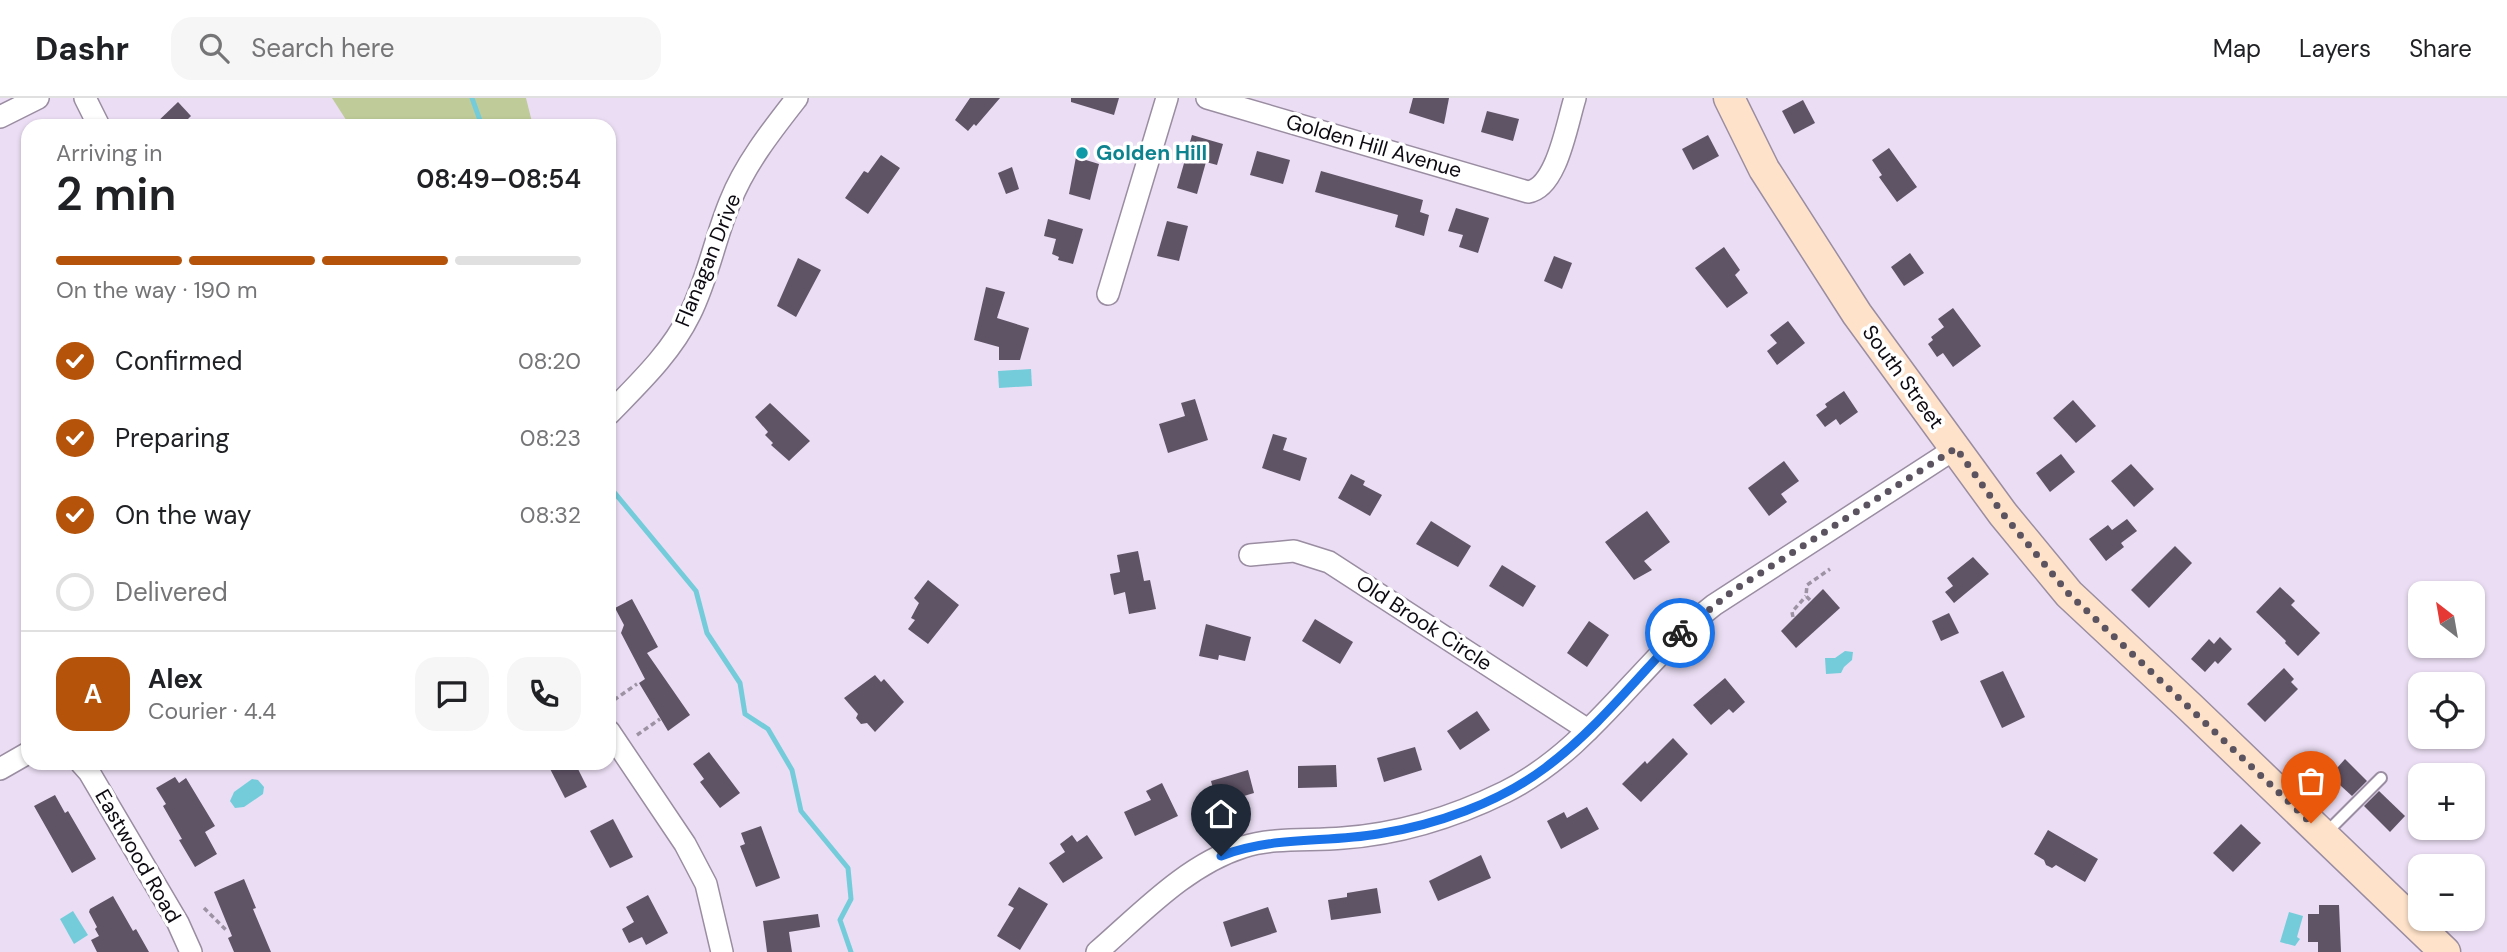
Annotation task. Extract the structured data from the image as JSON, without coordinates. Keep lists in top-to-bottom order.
{
  "streets": {
    "street": [
      "Golden Hill Avenue",
      "Flanagan Drive",
      "South Street",
      "Old Brook Circle",
      "Eastwood Road"
    ]
  },
  "places": ["Golden Hill"],
  "north": "top left",
  "page": {
    "header": "Dashr",
    "search": "Search here",
    "nav": ["Map", "Layers", "Share"],
    "heading": ["2 min", "Arriving in", "08:49–08:54"],
    "panel": ["Alex", "Courier · 4.4"],
    "bar": "On the way · 190 m",
    "list": [
      ["Confirmed", "08:20"],
      ["Preparing", "08:23"],
      ["On the way", "08:32"],
      "Delivered"
    ],
    "map_buttons": ["+", "−"],
    "round": "A"
  }
}
